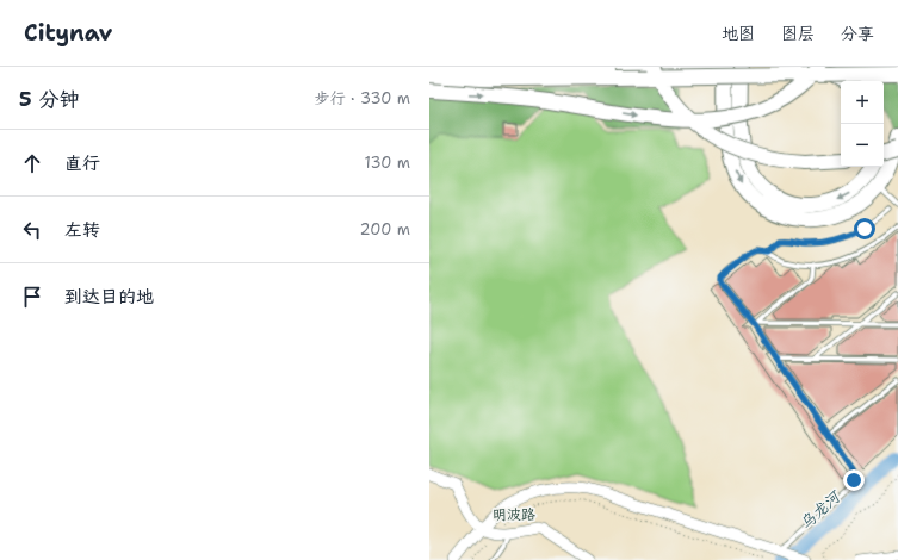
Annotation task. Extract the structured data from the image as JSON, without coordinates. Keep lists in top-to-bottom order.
{
  "streets": {
    "street": ["明波路"]
  },
  "water": ["乌龙河"],
  "page": {
    "header": "Citynav",
    "nav": ["地图", "图层", "分享"],
    "heading": ["5 分钟", "步行 · 330 m"],
    "map_buttons": ["+", "−"],
    "list": [
      ["直行", "130 m"],
      ["左转", "200 m"],
      "到达目的地"
    ]
  }
}
